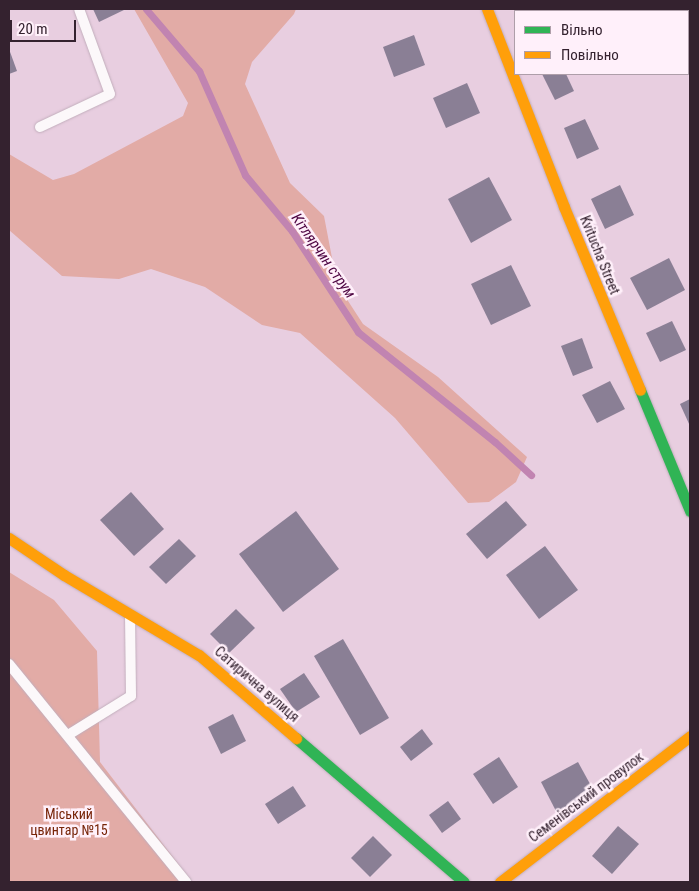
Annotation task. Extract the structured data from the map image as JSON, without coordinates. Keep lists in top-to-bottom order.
{
  "streets": {
    "street": ["Kvitucha Street", "Сатирична вулиця", "Семенівський провулок"]
  },
  "water": ["Кітлярчин струм"],
  "parks": ["Міський цвинтар №15"],
  "legend": ["Вільно", "Повільно"],
  "scale_bar": "20 m"
}
